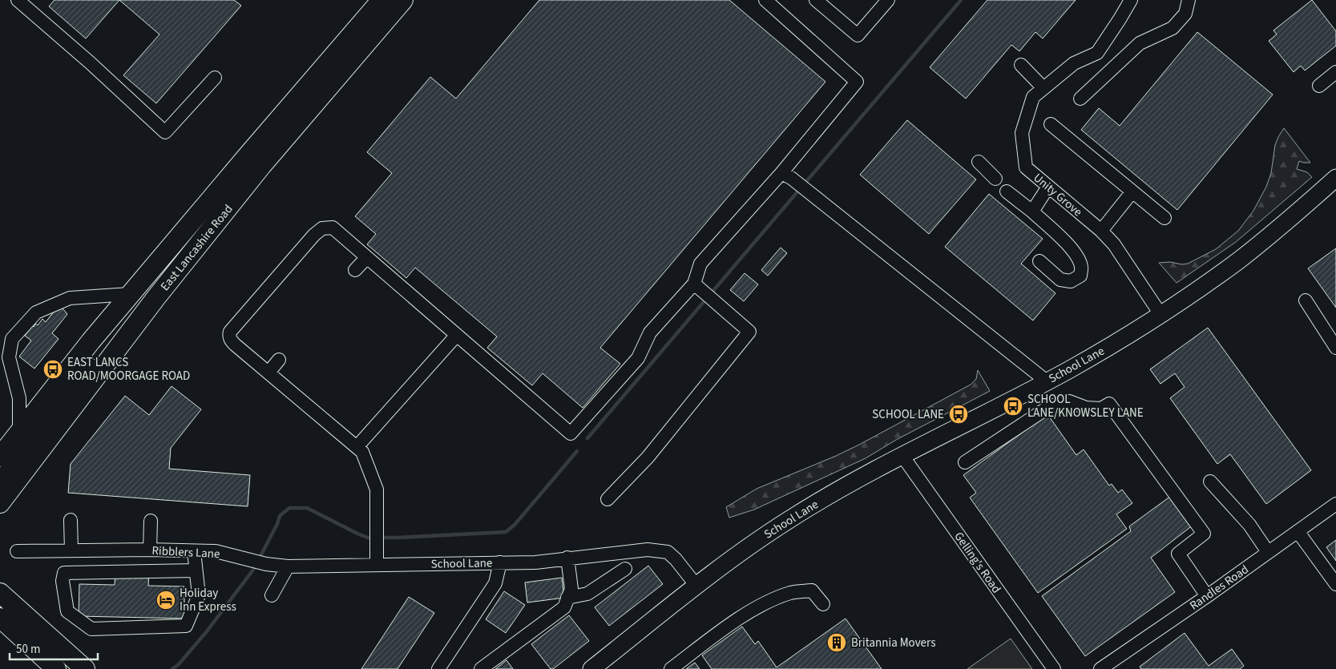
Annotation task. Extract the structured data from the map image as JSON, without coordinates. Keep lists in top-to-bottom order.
{
  "streets": {
    "highway": ["East Lancashire Road"],
    "main road": ["School Lane"],
    "street": [
      "Unity Grove",
      "Ribblers Lane",
      "Gelling's Road",
      "Randles Road"
    ]
  },
  "crossings": [
    ["Unity Grove", "School Lane"],
    ["School Lane", "Ribblers Lane"],
    ["School Lane", "Gelling's Road"]
  ],
  "places": {
    "bus stop": ["EAST LANCS ROAD/MOORGAGE ROAD", "SCHOOL LANE/KNOWSLEY LANE", "SCHOOL LANE"],
    "hotel": ["Holiday Inn Express"],
    "building": ["Britannia Movers"]
  },
  "scale_bar": "50 m"
}
